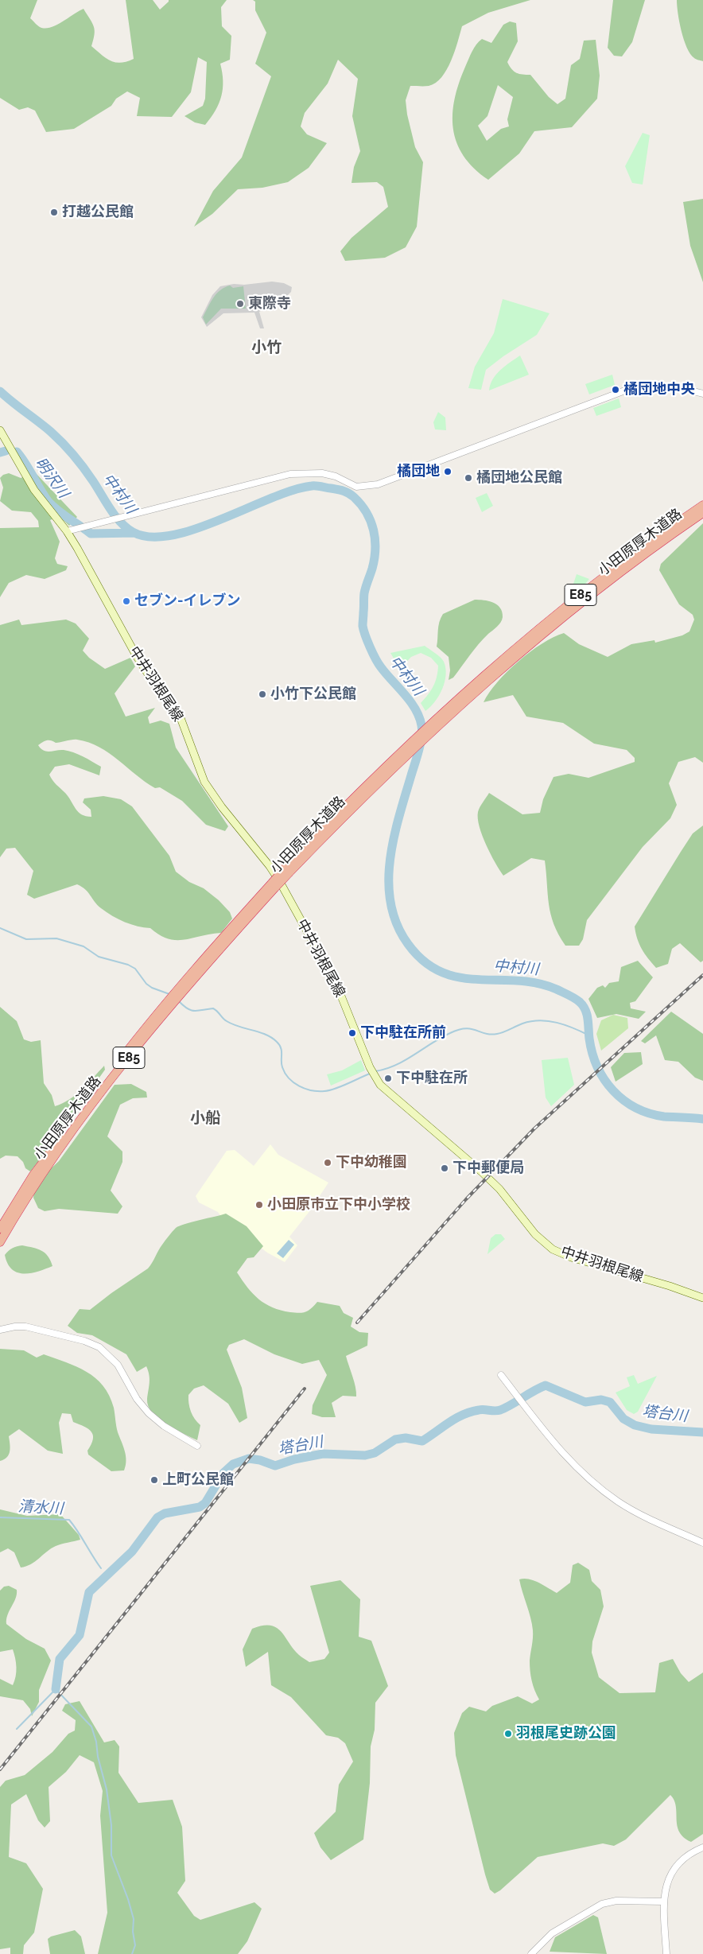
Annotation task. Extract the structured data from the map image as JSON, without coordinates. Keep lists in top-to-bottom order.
{
  "streets": {
    "highway": ["小田原厚木道路", "E85"],
    "main road": ["中井羽根尾線"]
  },
  "districts": ["小竹", "小船"],
  "water": [
    "明沢川",
    "中村川",
    "塔台川",
    "清水川"
  ],
  "places": [
    "打越公民館",
    "東際寺",
    "橘団地中央",
    "橘団地",
    "橘団地公民館",
    "セブン-イレブン",
    "小竹下公民館",
    "下中駐在所前",
    "下中駐在所",
    "下中幼稚園",
    "下中郵便局",
    "小田原市立下中小学校",
    "上町公民館",
    "羽根尾史跡公園"
  ]
}
